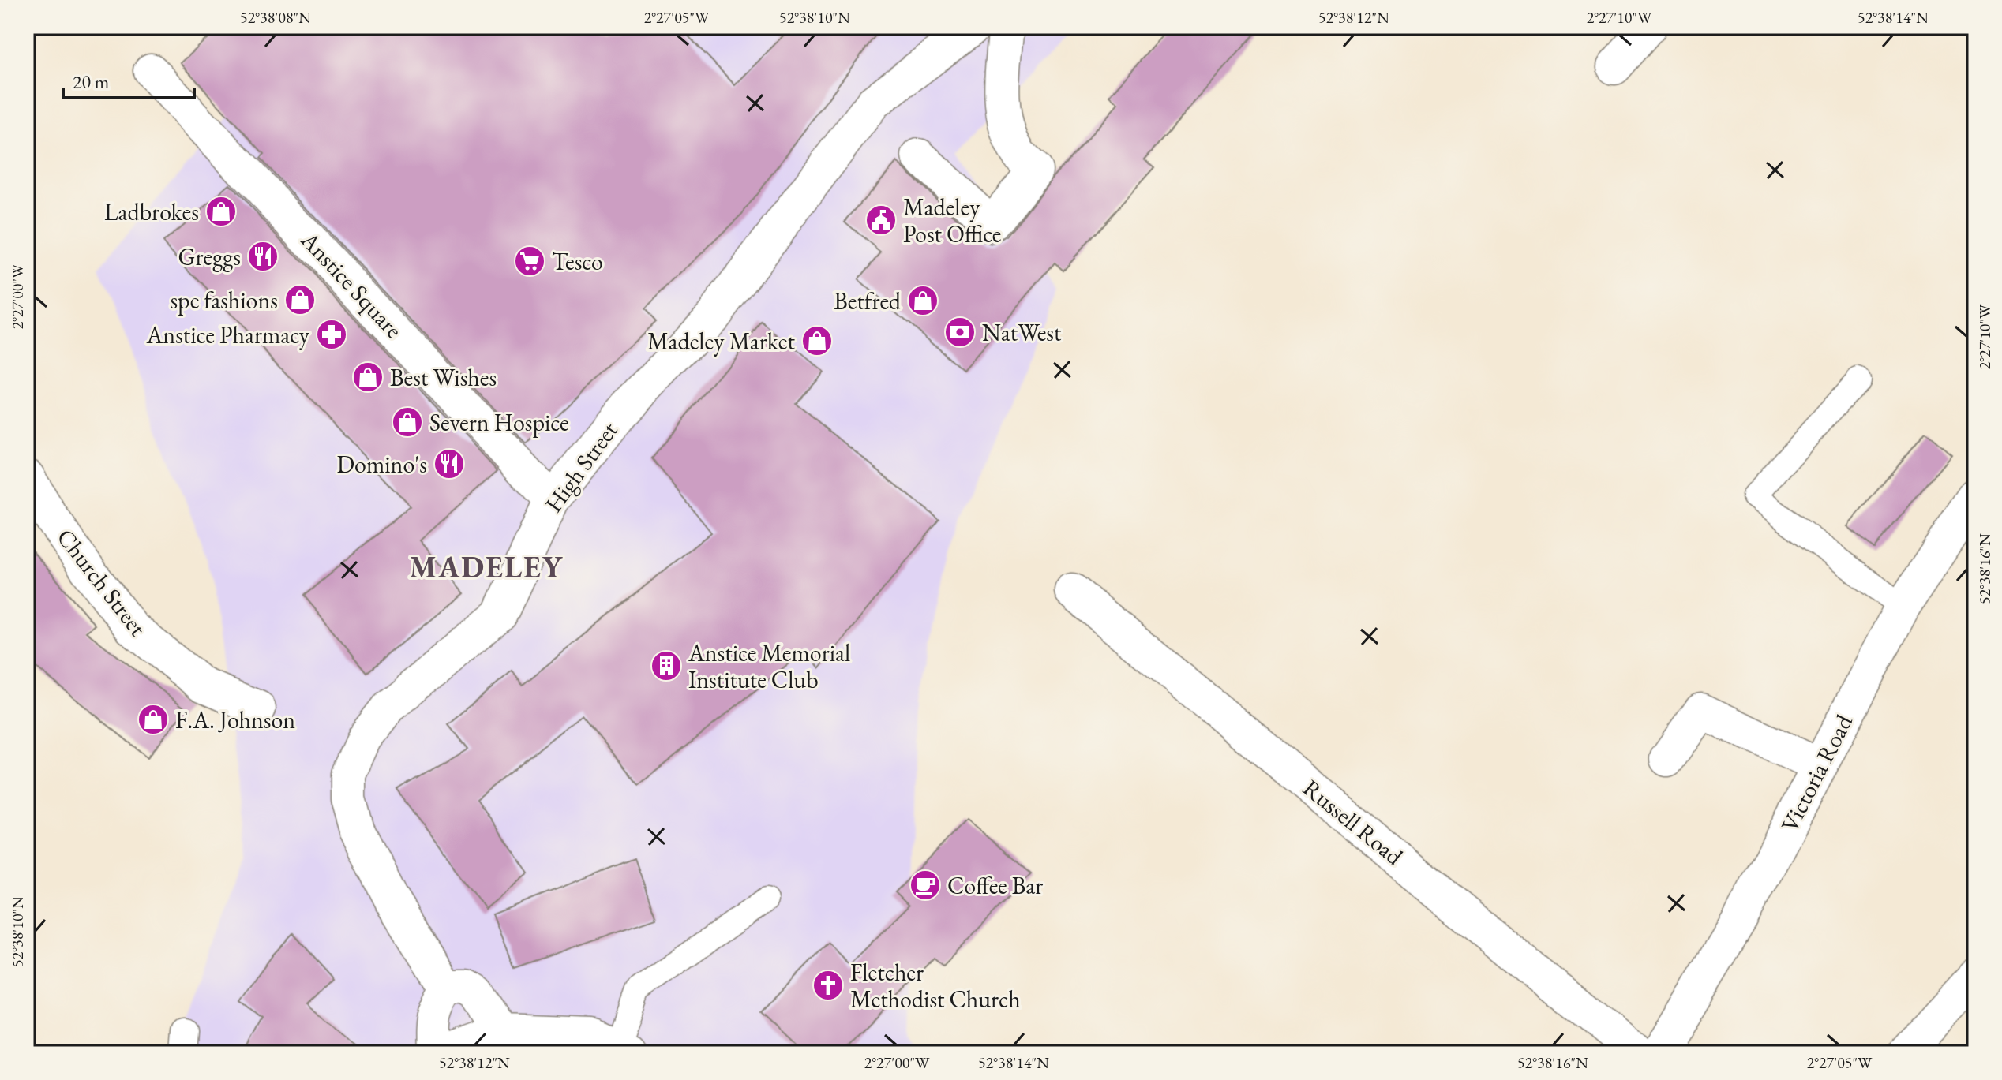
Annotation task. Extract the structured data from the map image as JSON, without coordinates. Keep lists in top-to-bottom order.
{
  "streets": {
    "street": [
      "Anstice Square",
      "High Street",
      "Church Street",
      "Victoria Road",
      "Russell Road"
    ]
  },
  "crossings": [
    ["Anstice Square", "High Street"]
  ],
  "districts": ["MADELEY"],
  "places": {
    "shop": [
      "Ladbrokes",
      "spe fashions",
      "Betfred",
      "Madeley Market",
      "Best Wishes",
      "Severn Hospice",
      "F.A. Johnson"
    ],
    "public building": ["Madeley Post Office"],
    "restaurant": ["Greggs", "Domino's"],
    "supermarket": ["Tesco"],
    "bank": ["NatWest"],
    "pharmacy": ["Anstice Pharmacy"],
    "building": ["Anstice Memorial Institute Club"],
    "cafe": ["Coffee Bar"],
    "church": ["Fletcher Methodist Church"]
  },
  "scale_bar": "20 m",
  "coordinates": [
    "52°38'08\"N",
    "2°27'05\"W",
    "52°38'10\"N",
    "52°38'12\"N",
    "2°27'10\"W",
    "52°38'14\"N",
    "2°27'00\"W",
    "52°38'16\"N"
  ]
}
